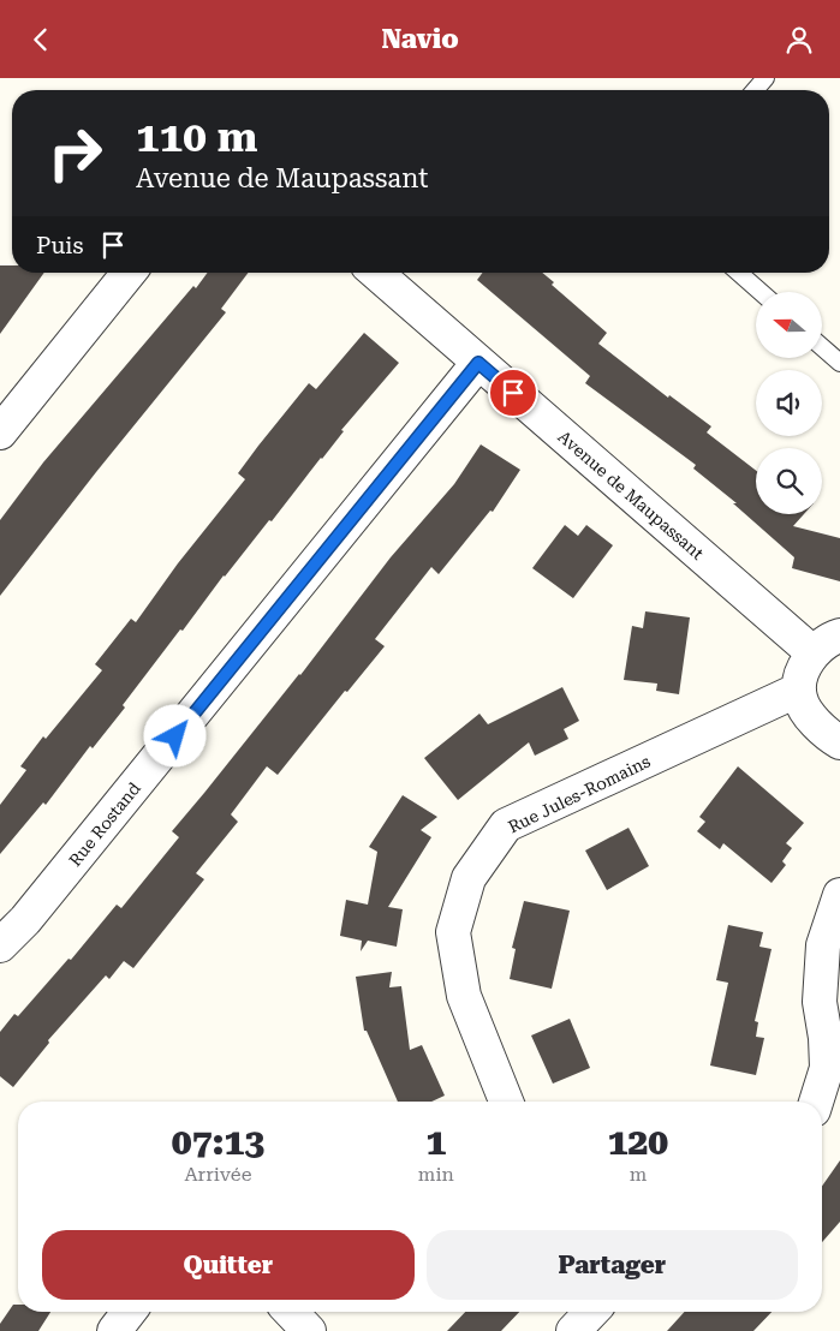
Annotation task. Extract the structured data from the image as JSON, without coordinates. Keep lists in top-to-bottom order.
{
  "streets": {
    "street": ["Avenue de Maupassant", "Rue Jules-Romains", "Rue Rostand"]
  },
  "crossings": [
    ["Avenue de Maupassant", "Rue Rostand"]
  ],
  "north": "left",
  "page": {
    "header": "Navio",
    "turn": ["110 m", "Avenue de Maupassant"],
    "then": "Puis",
    "eta": [
      "07:13",
      "Arrivée",
      "1",
      "min",
      "120",
      "m"
    ],
    "buttons": ["Quitter", "Partager"]
  }
}
